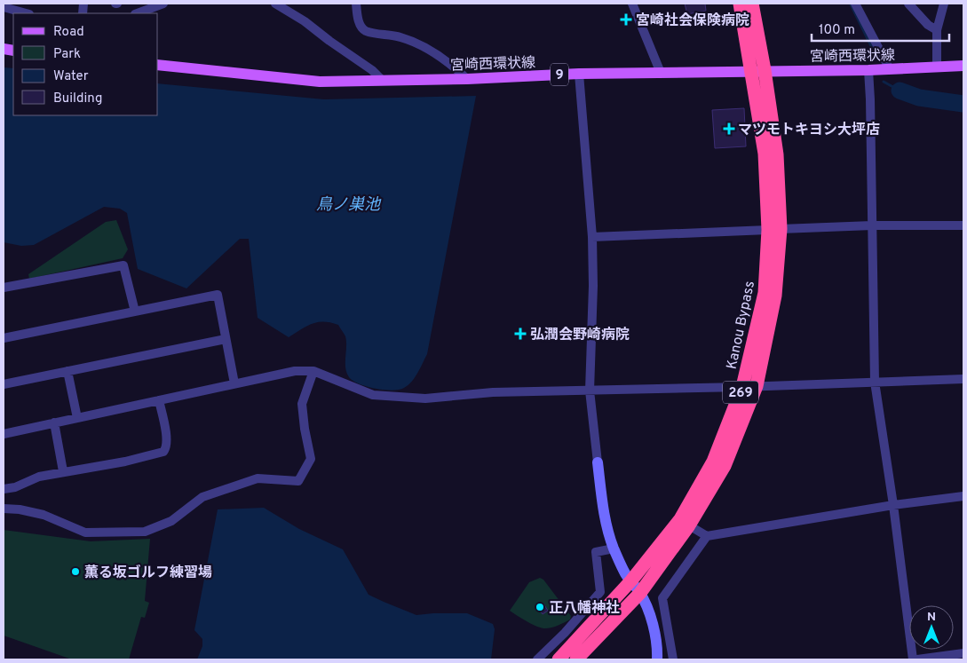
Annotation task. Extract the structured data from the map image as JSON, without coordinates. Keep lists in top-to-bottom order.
{
  "streets": {
    "highway": ["Kanou Bypass", "269"],
    "main road": ["宮崎西環状線", "9"]
  },
  "crossings": [
    ["宮崎西環状線", "Kanou Bypass"],
    ["宮崎西環状線", "269"],
    ["Kanou Bypass", "269"]
  ],
  "water": ["鳥ノ巣池"],
  "places": {
    "health": ["宮崎社会保険病院", "マツモトキヨシ大坪店", "弘潤会野崎病院"],
    "other": ["薫る坂ゴルフ練習場", "正八幡神社"]
  },
  "legend": [
    "Road",
    "Park",
    "Water",
    "Building"
  ],
  "scale_bar": "100 m",
  "north": "top"
}
